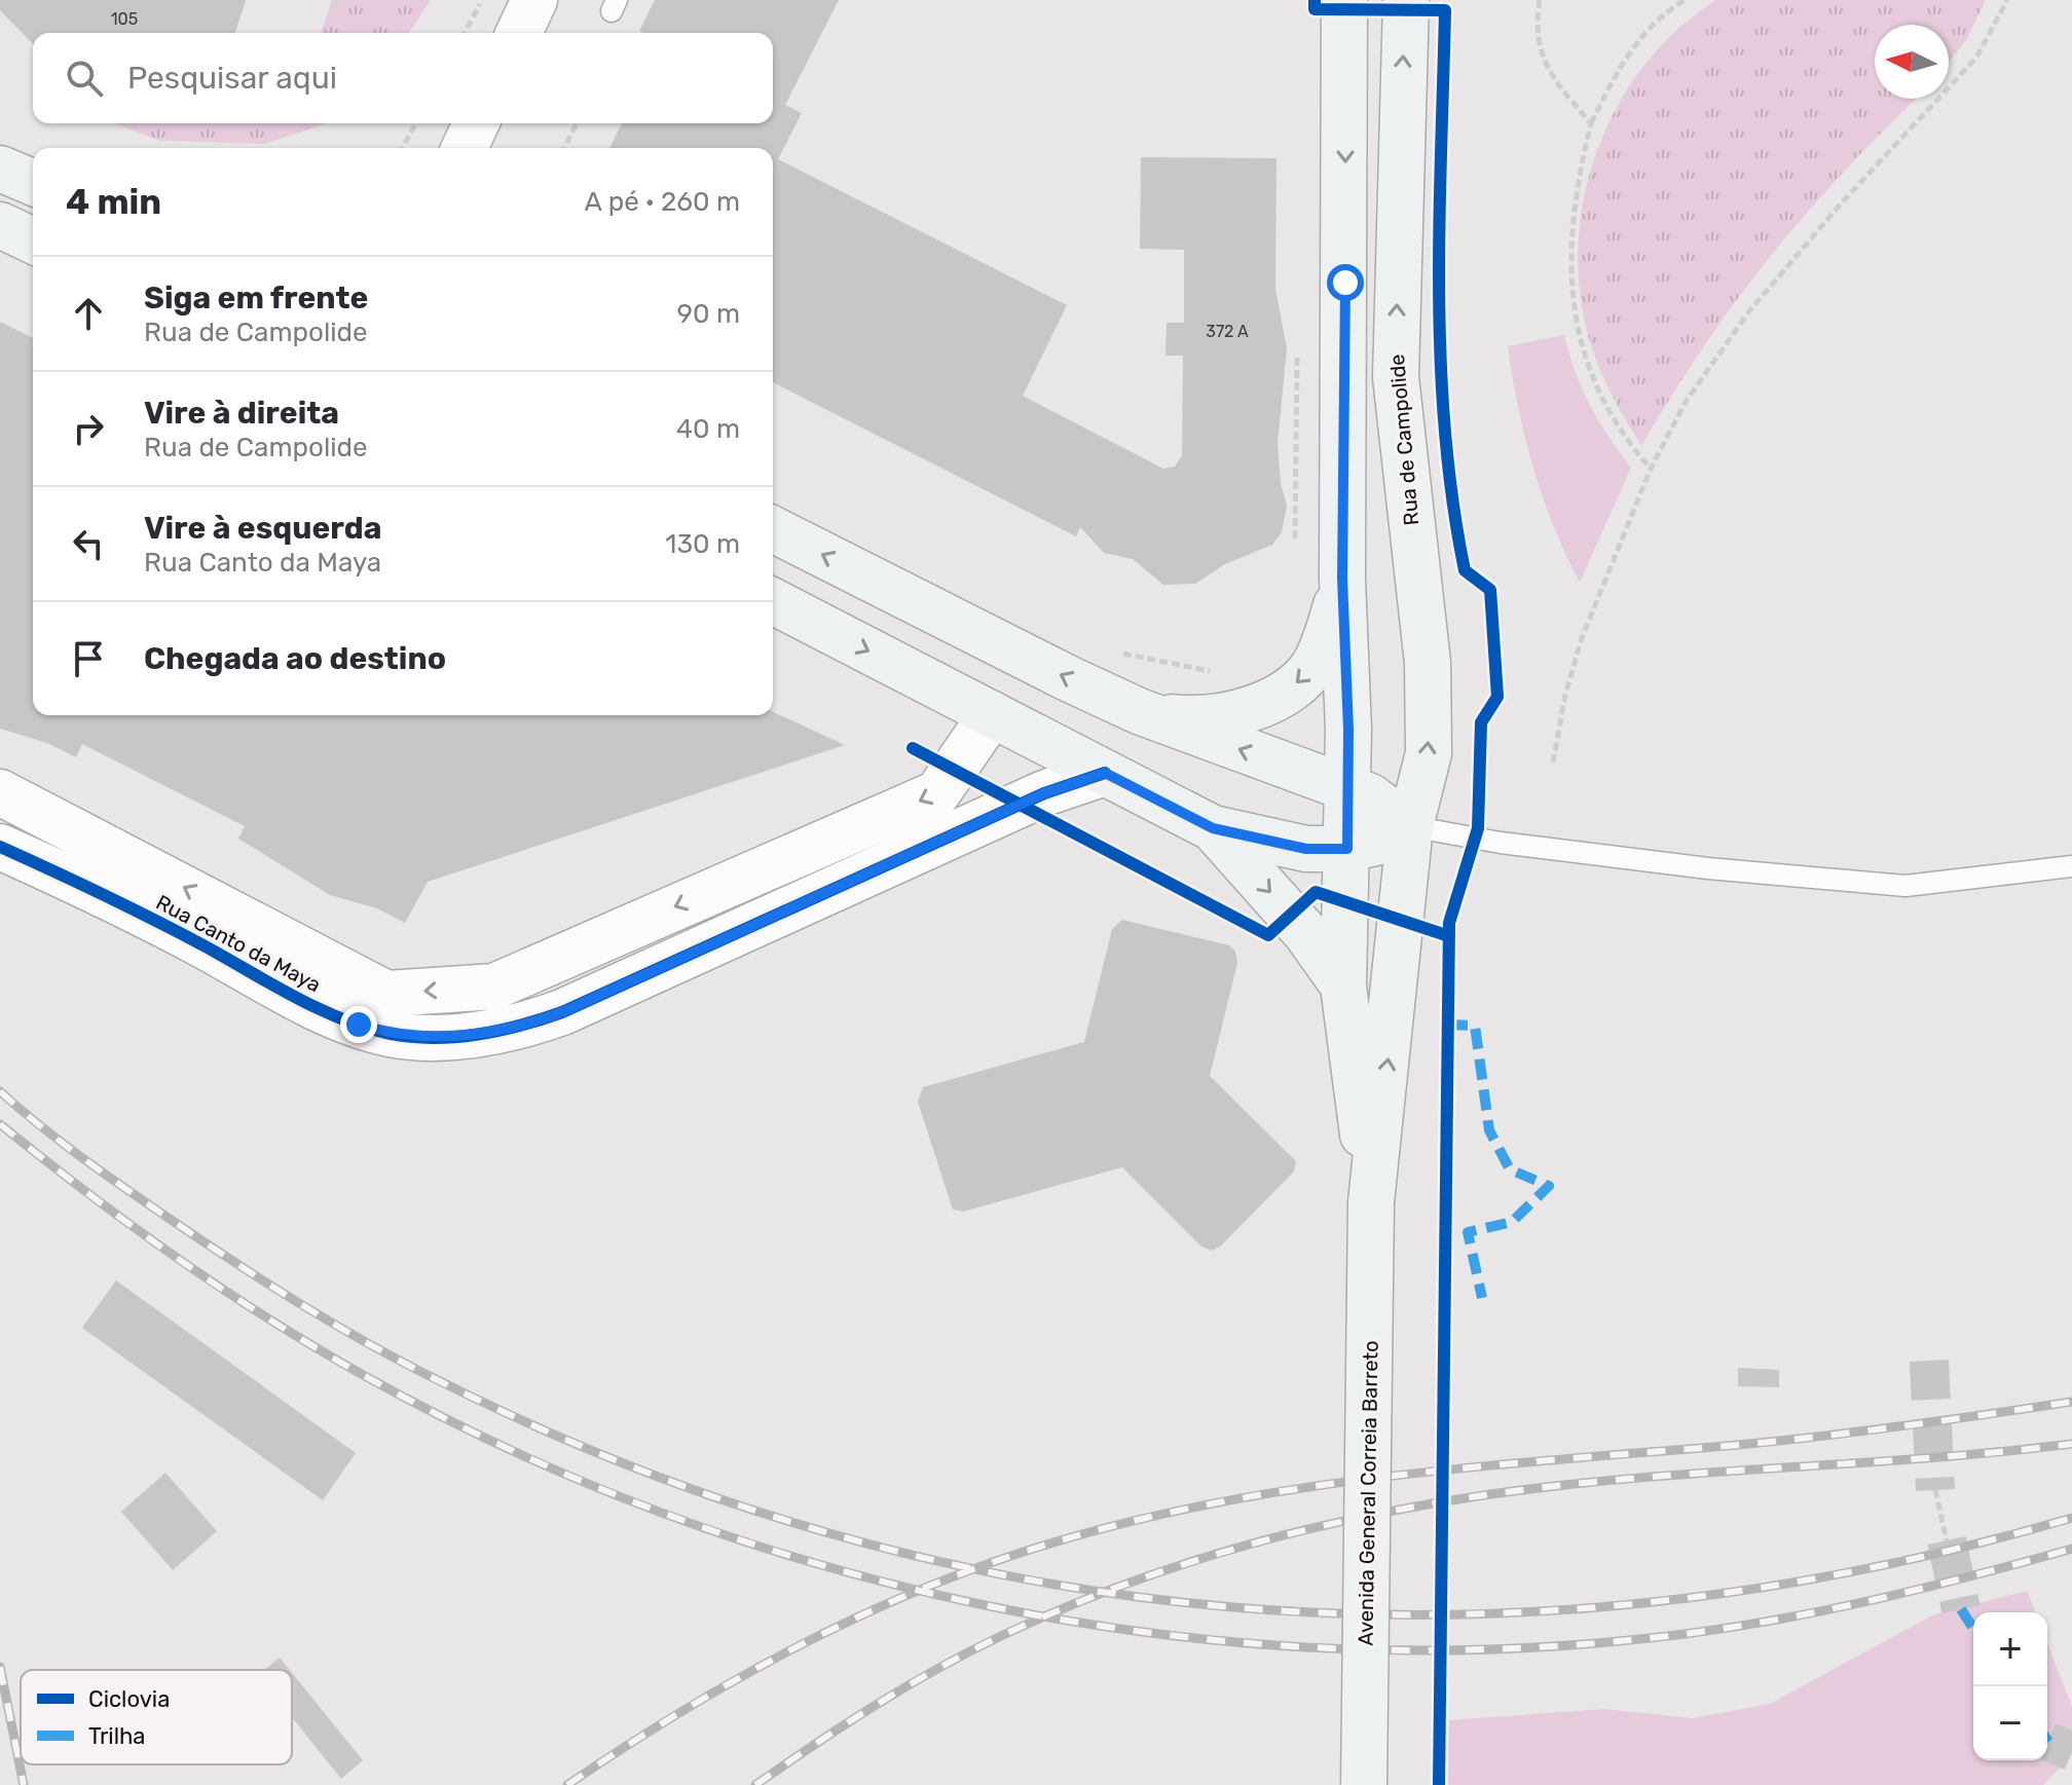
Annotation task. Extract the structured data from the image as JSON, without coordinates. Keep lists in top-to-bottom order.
{
  "streets": {
    "main road": ["Rua de Campolide", "Avenida General Correia Barreto"],
    "street": ["Rua Canto da Maya"]
  },
  "crossings": [
    ["Rua de Campolide", "Avenida General Correia Barreto"]
  ],
  "house_numbers": ["105", "372 A"],
  "legend": ["Ciclovia", "Trilha"],
  "north": "left",
  "page": {
    "search": "Pesquisar aqui",
    "heading": ["4 min", "A pé · 260 m"],
    "list": [
      ["Siga em frente", "Rua de Campolide", "90 m"],
      ["Vire à direita", "Rua de Campolide", "40 m"],
      ["Vire à esquerda", "Rua Canto da Maya", "130 m"],
      "Chegada ao destino"
    ],
    "map_buttons": ["+", "−"]
  }
}
